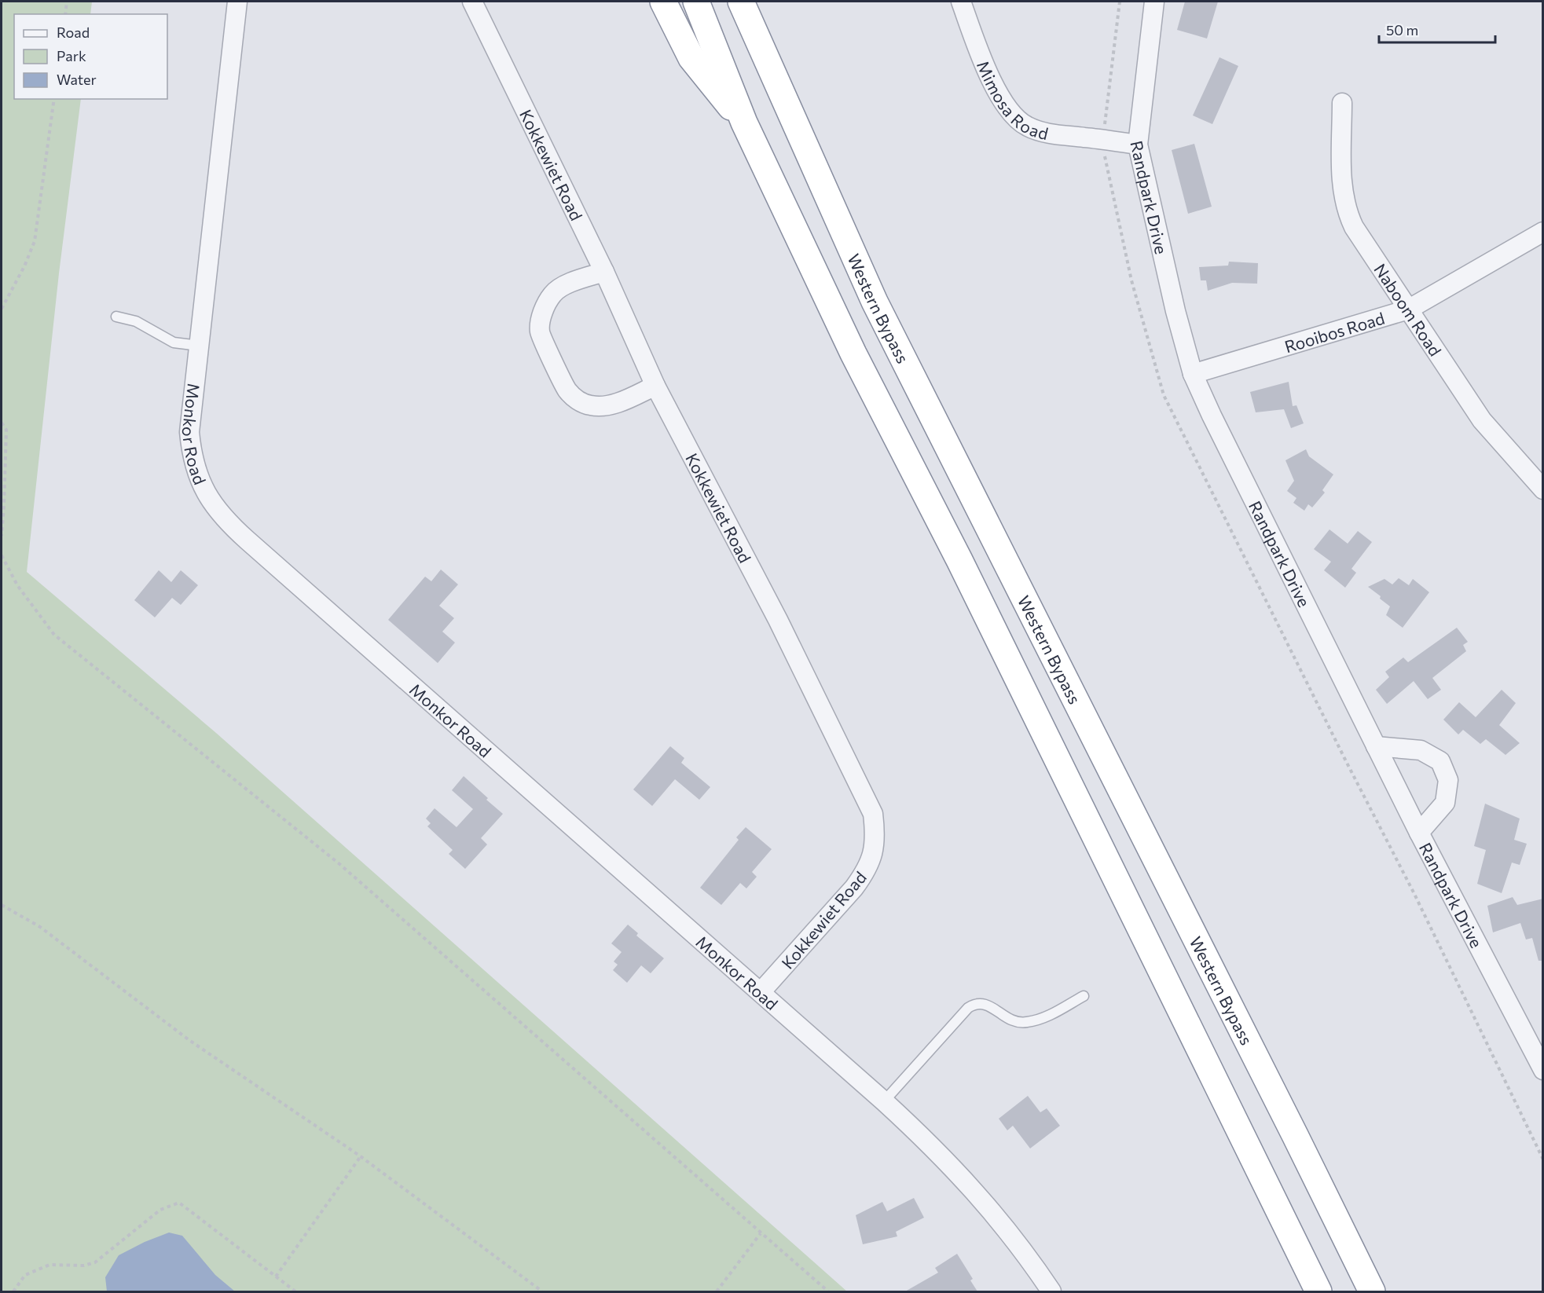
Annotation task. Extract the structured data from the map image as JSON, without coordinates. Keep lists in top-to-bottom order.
{
  "streets": {
    "highway": ["Western Bypass"],
    "street": [
      "Mimosa Road",
      "Kokkewiet Road",
      "Randpark Drive",
      "Naboom Road",
      "Rooibos Road",
      "Monkor Road"
    ]
  },
  "crossings": [
    ["Mimosa Road", "Randpark Drive"],
    ["Kokkewiet Road", "Monkor Road"],
    ["Randpark Drive", "Rooibos Road"],
    ["Naboom Road", "Rooibos Road"]
  ],
  "legend": ["Road", "Park", "Water"],
  "scale_bar": "50 m"
}
